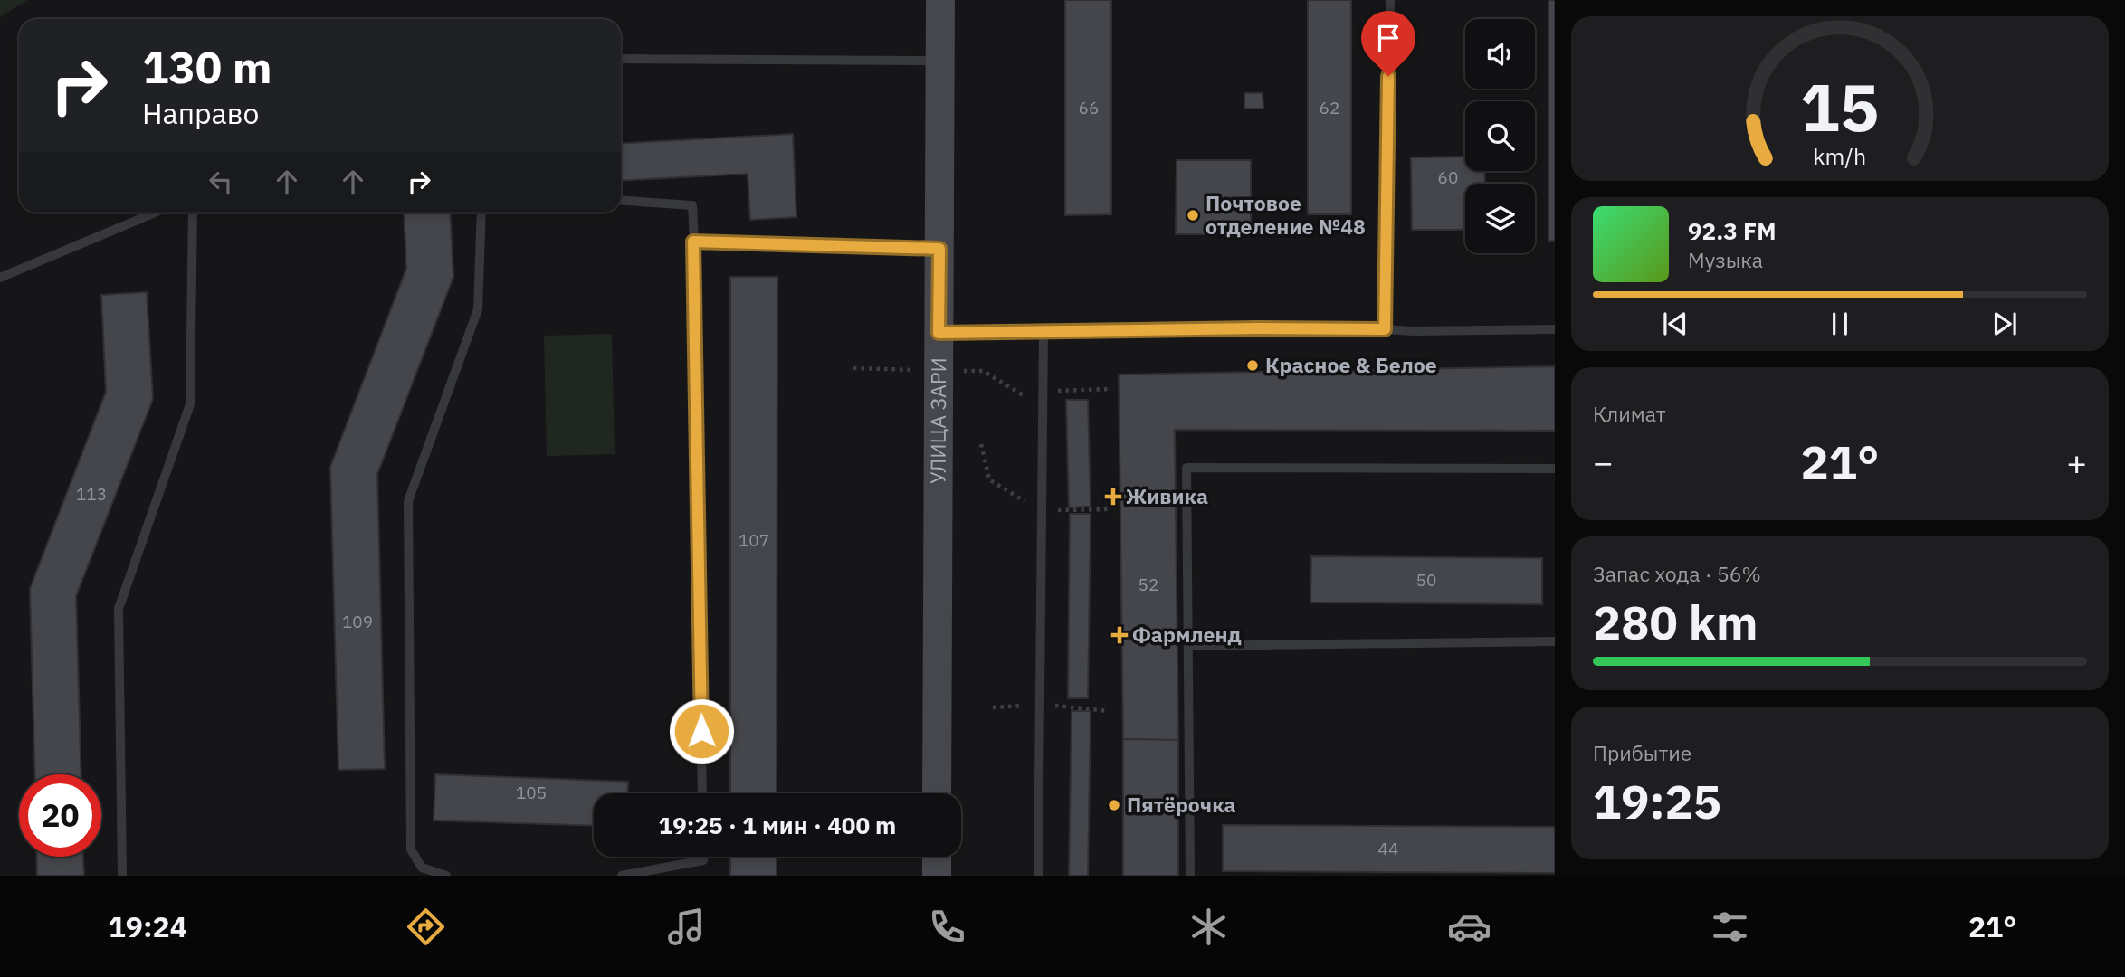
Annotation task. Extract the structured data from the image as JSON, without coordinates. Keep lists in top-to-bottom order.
{
  "streets": {
    "street": ["УЛИЦА ЗАРИ"]
  },
  "places": {
    "other": ["Почтовое отделение №48", "Красное & Белое", "Пятёрочка"],
    "health": ["Живика", "Фармленд"]
  },
  "house_numbers": [
    "66",
    "62",
    "60",
    "113",
    "107",
    "50",
    "52",
    "109",
    "105",
    "44"
  ],
  "page": {
    "turn": ["130 m", "Направо"],
    "song": ["92.3 FM", "Музыка"],
    "tile": [
      "Климат",
      ["Запас хода · 56%", "280 km"],
      ["Прибытие", "19:25"]
    ],
    "heat": ["−", "21°", "+"],
    "limit": "20",
    "trip": "19:25 · 1 мин · 400 m",
    "tabs": ["19:24", "21°"],
    "gauge": ["15", "km/h"]
  }
}
